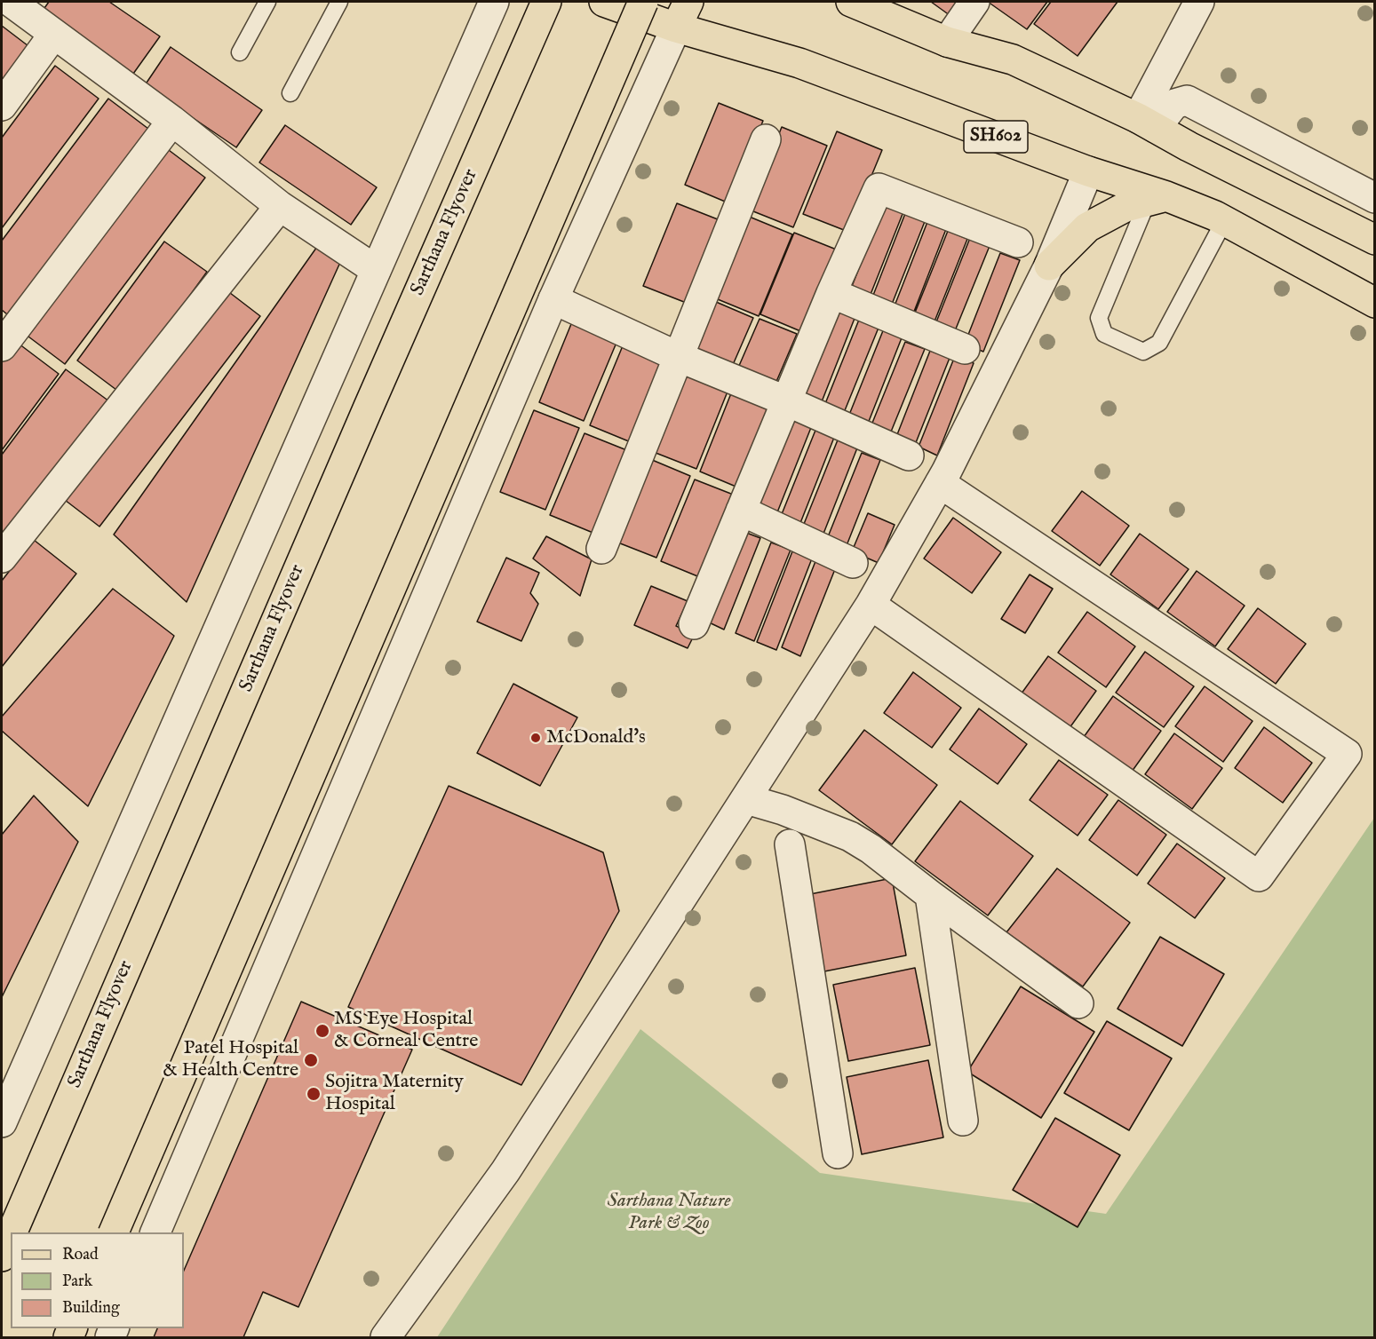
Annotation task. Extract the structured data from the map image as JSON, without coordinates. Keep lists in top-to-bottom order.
{
  "streets": {
    "main road": ["SH602", "Sarthana Flyover"]
  },
  "parks": ["Sarthana Nature Park & Zoo"],
  "places": [
    "McDonald's",
    "MS Eye Hospital & Corneal Centre",
    "Patel Hospital & Health Centre",
    "Sojitra Maternity Hospital"
  ],
  "legend": ["Road", "Park", "Building"]
}
